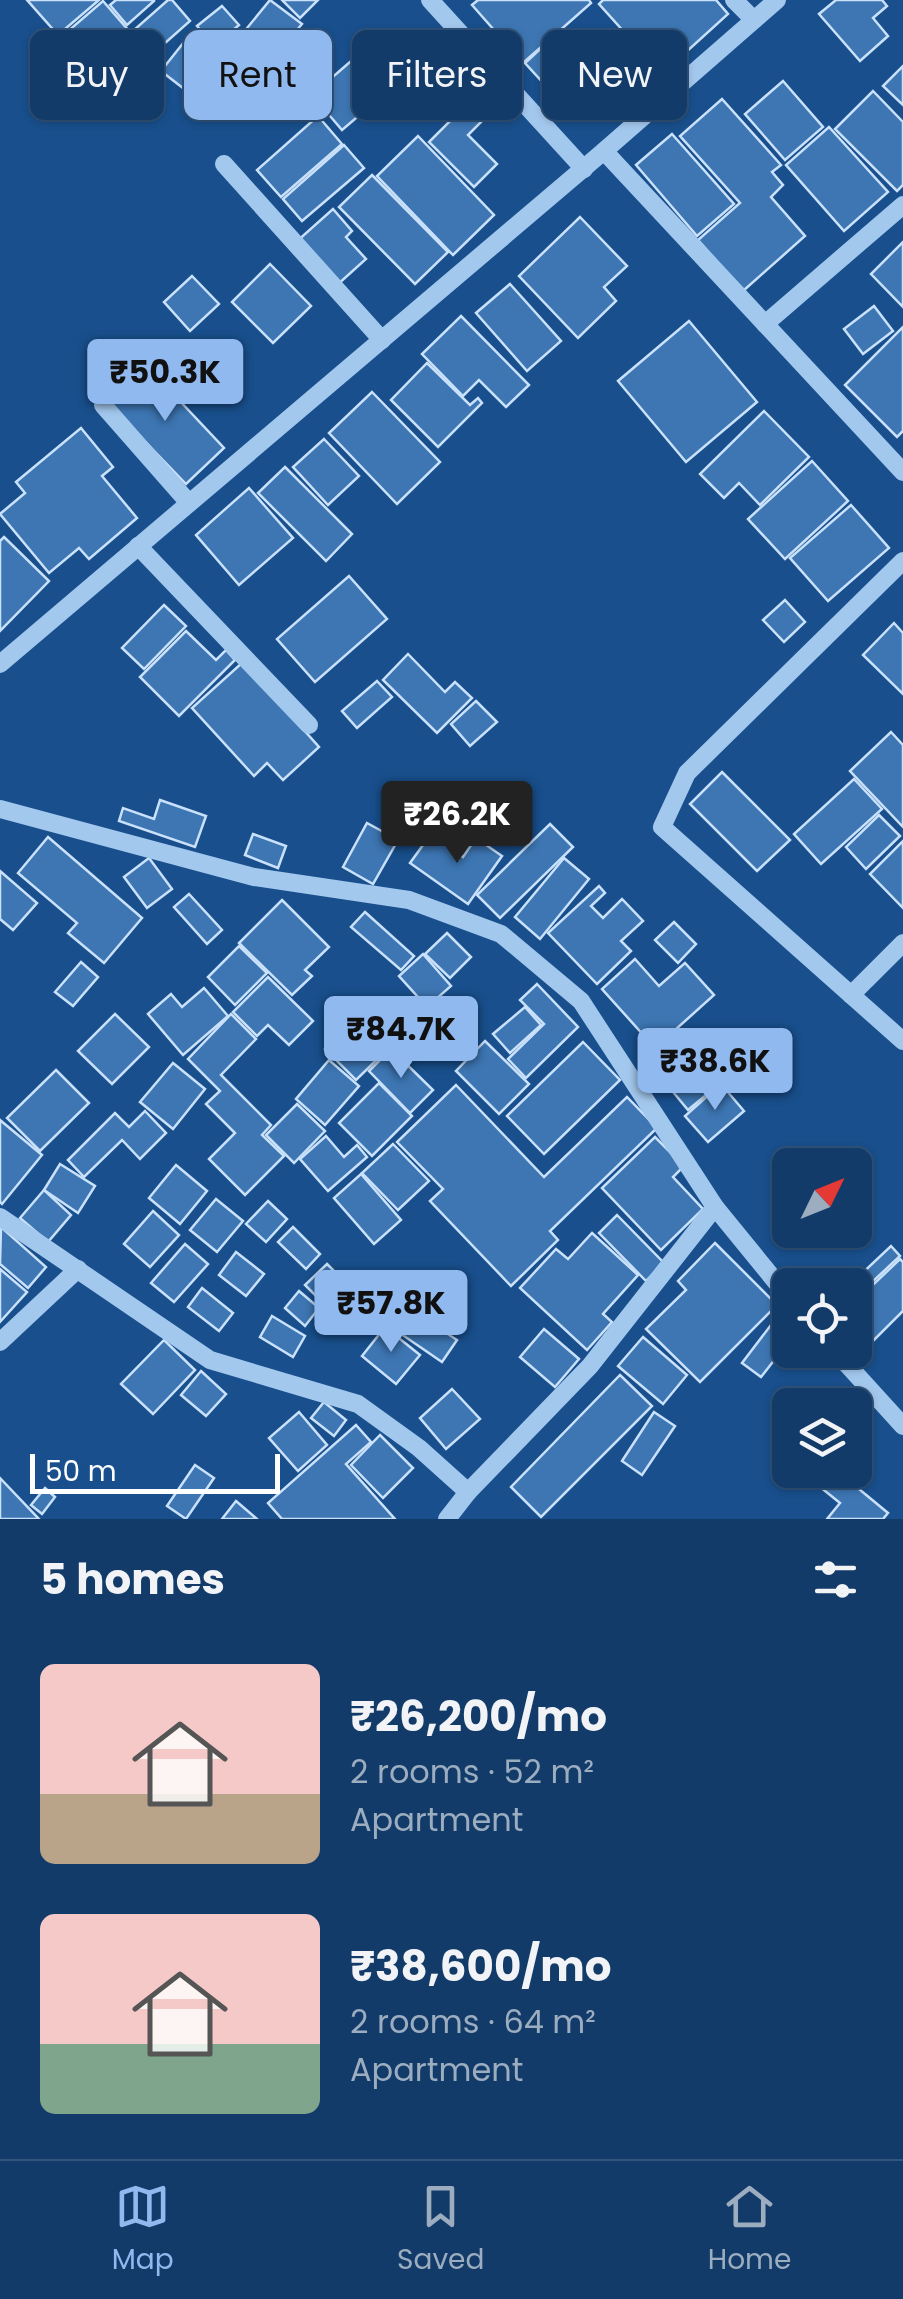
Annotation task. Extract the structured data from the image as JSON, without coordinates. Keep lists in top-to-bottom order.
{
  "scale_bar": "50 m",
  "north": "top right",
  "page": {
    "chip": [
      "Buy",
      "Rent",
      "Filters",
      "New"
    ],
    "price": [
      "₹50.3K",
      "₹26.2K",
      "₹84.7K",
      "₹38.6K",
      "₹57.8K"
    ],
    "scale": "50 m",
    "heading": "5 homes",
    "list": [
      {
        "name": "₹26,200/mo",
        "note": "2 rooms · 52 m² · Apartment"
      },
      {
        "name": "₹38,600/mo",
        "note": "2 rooms · 64 m² · Apartment"
      }
    ],
    "tabs": ["Map", "Saved", "Home"]
  }
}
